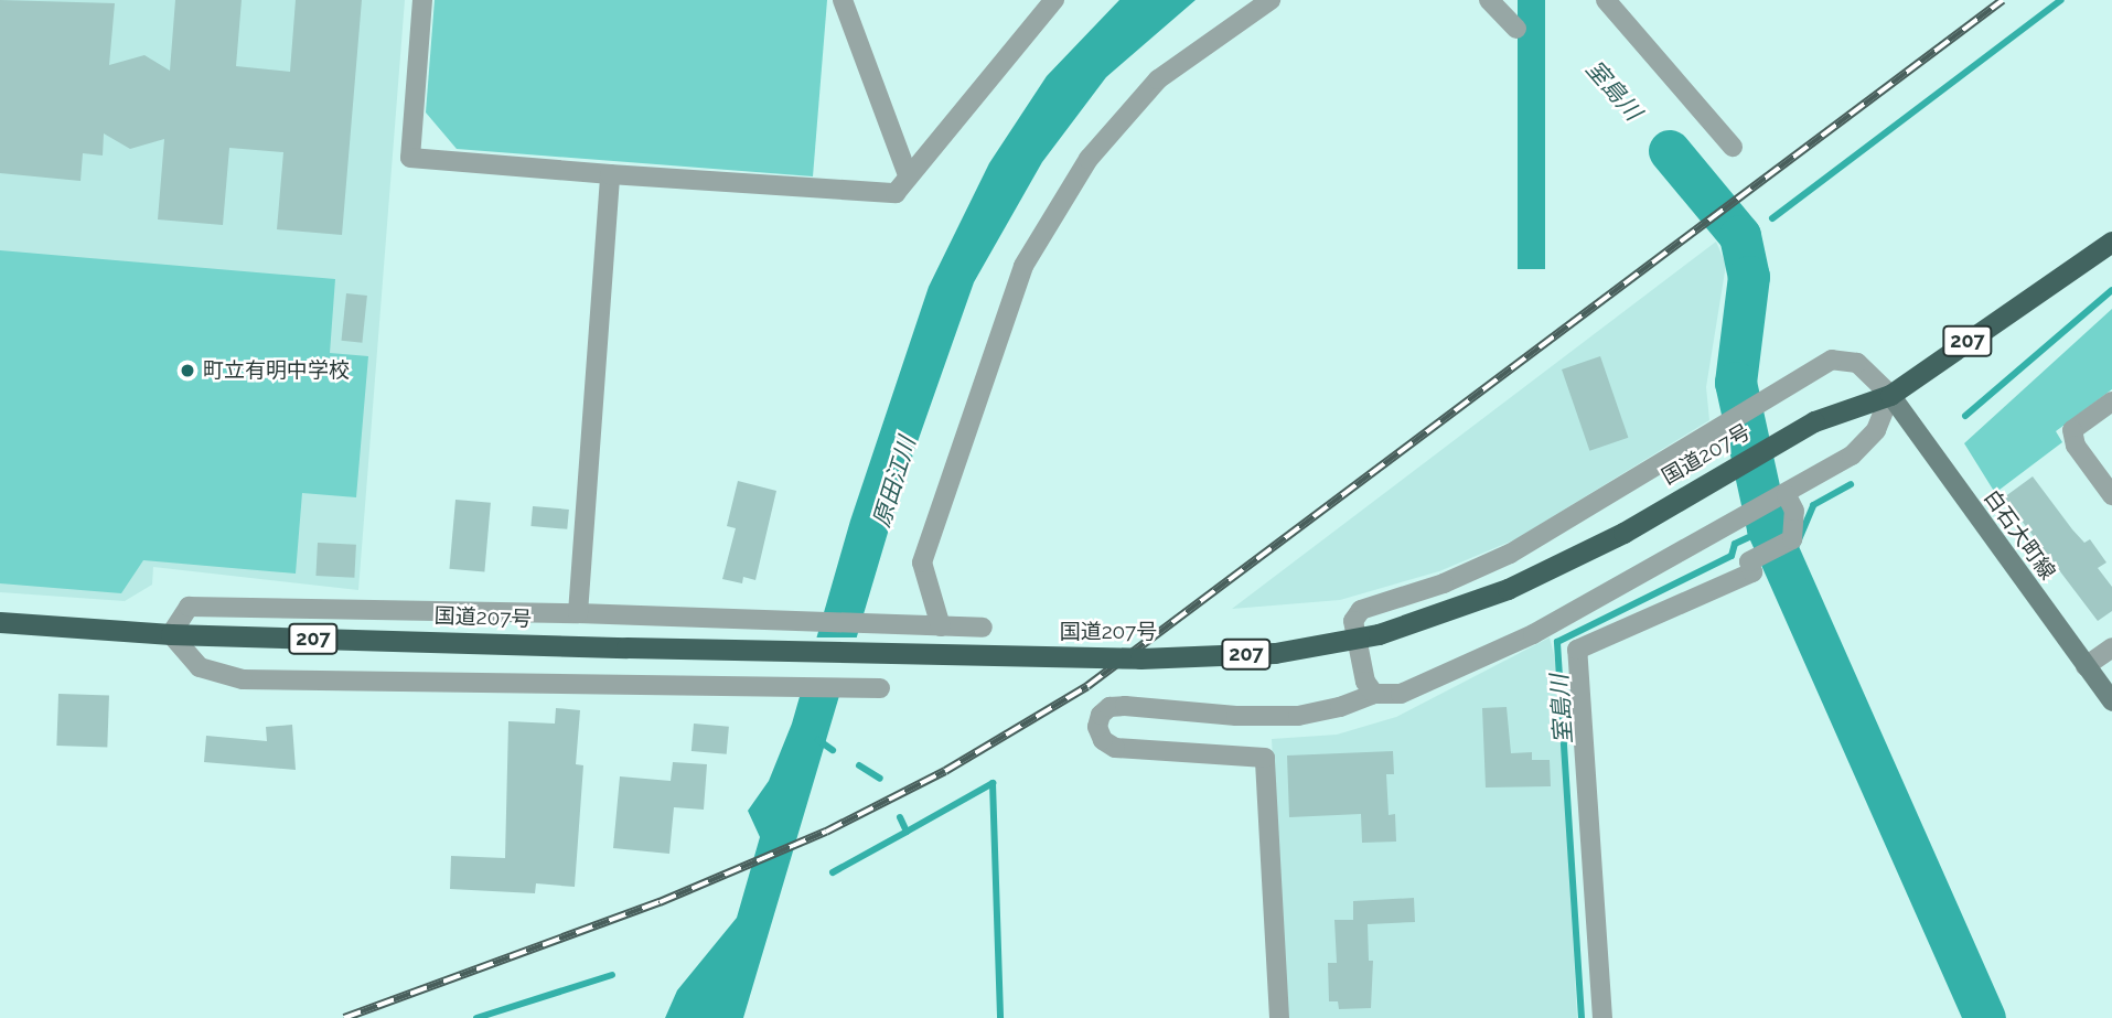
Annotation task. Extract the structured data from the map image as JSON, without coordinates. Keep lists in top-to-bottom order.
{
  "streets": {
    "highway": ["207", "国道207号"],
    "main road": ["白石大町線"]
  },
  "crossings": [
    ["国道207号", "白石大町線"]
  ],
  "water": ["室島川", "原田江川"],
  "places": ["町立有明中学校"]
}
